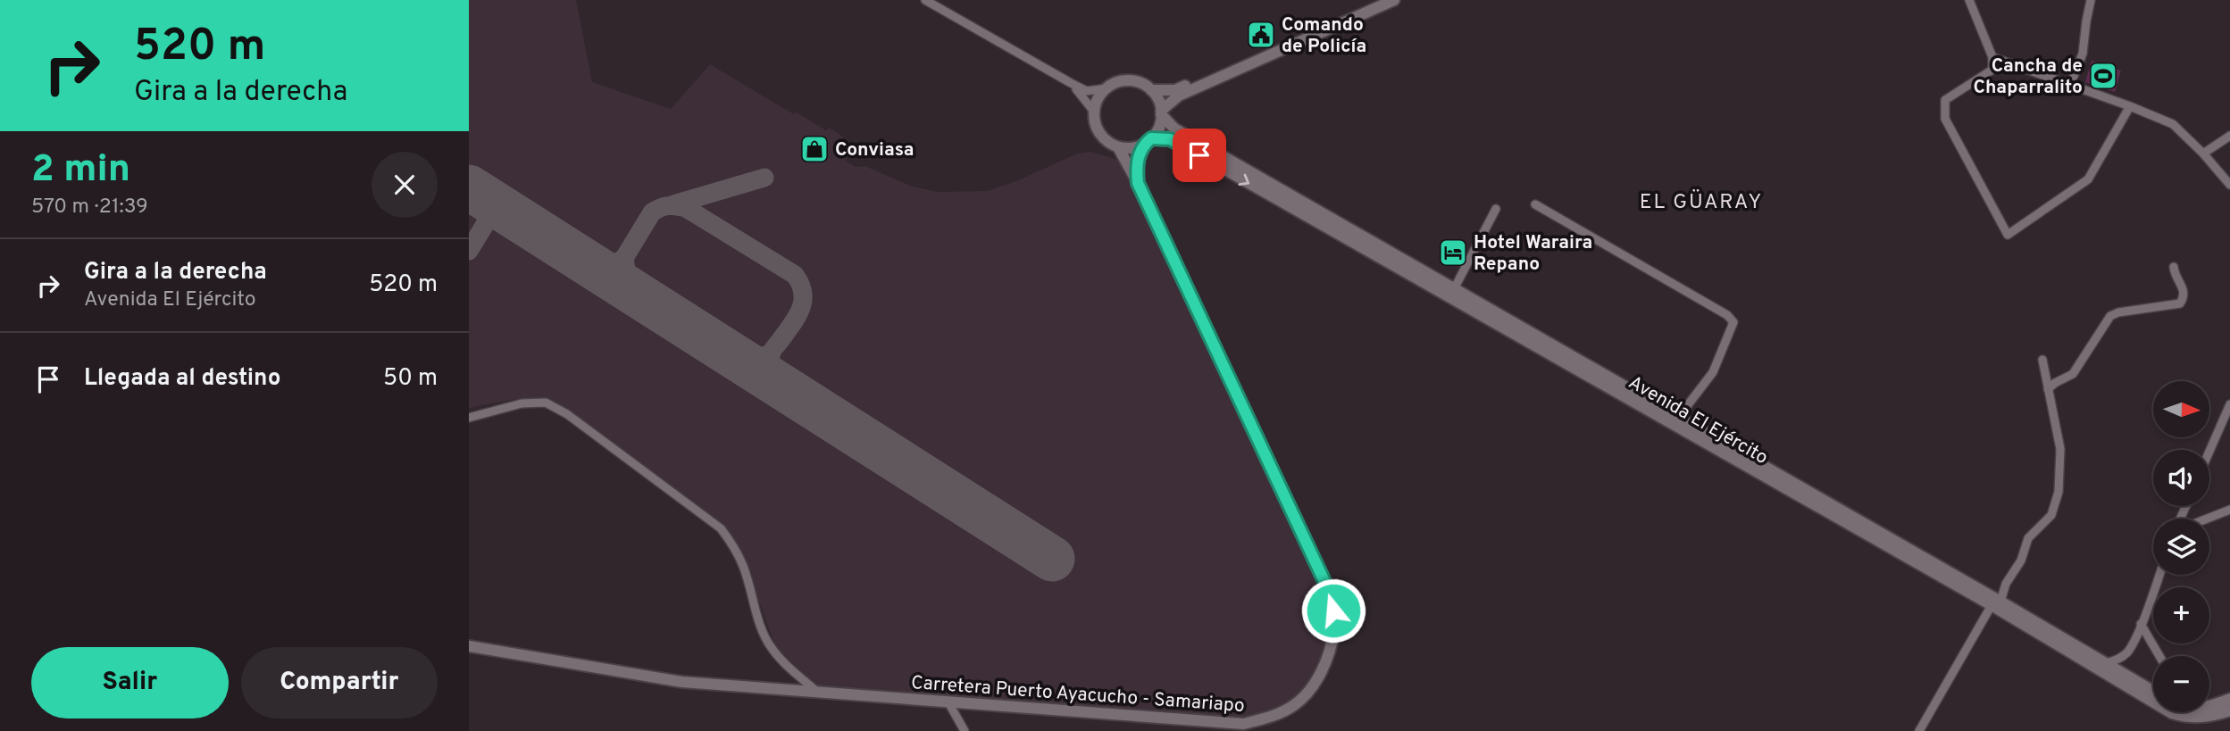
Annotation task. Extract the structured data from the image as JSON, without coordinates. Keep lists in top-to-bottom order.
{
  "streets": {
    "street": ["Avenida El Ejército", "Carretera Puerto Ayacucho - Samariapo"]
  },
  "crossings": [
    ["Avenida El Ejército", "Carretera Puerto Ayacucho - Samariapo"]
  ],
  "districts": ["EL GÜARAY"],
  "places": {
    "public building": ["Comando de Policía"],
    "sports": ["Cancha de Chaparralito"],
    "shop": ["Conviasa"],
    "hotel": ["Hotel Waraira Repano"]
  },
  "north": "right",
  "page": {
    "turn": ["520 m", "Gira a la derecha"],
    "heading": ["2 min", "570 m · 21:39"],
    "list": [
      {
        "name": "Gira a la derecha",
        "note": "Avenida El Ejército",
        "value": "520 m"
      },
      {
        "name": "Llegada al destino",
        "value": "50 m"
      }
    ],
    "map_buttons": ["+", "−"],
    "buttons": ["Salir", "Compartir"]
  }
}
